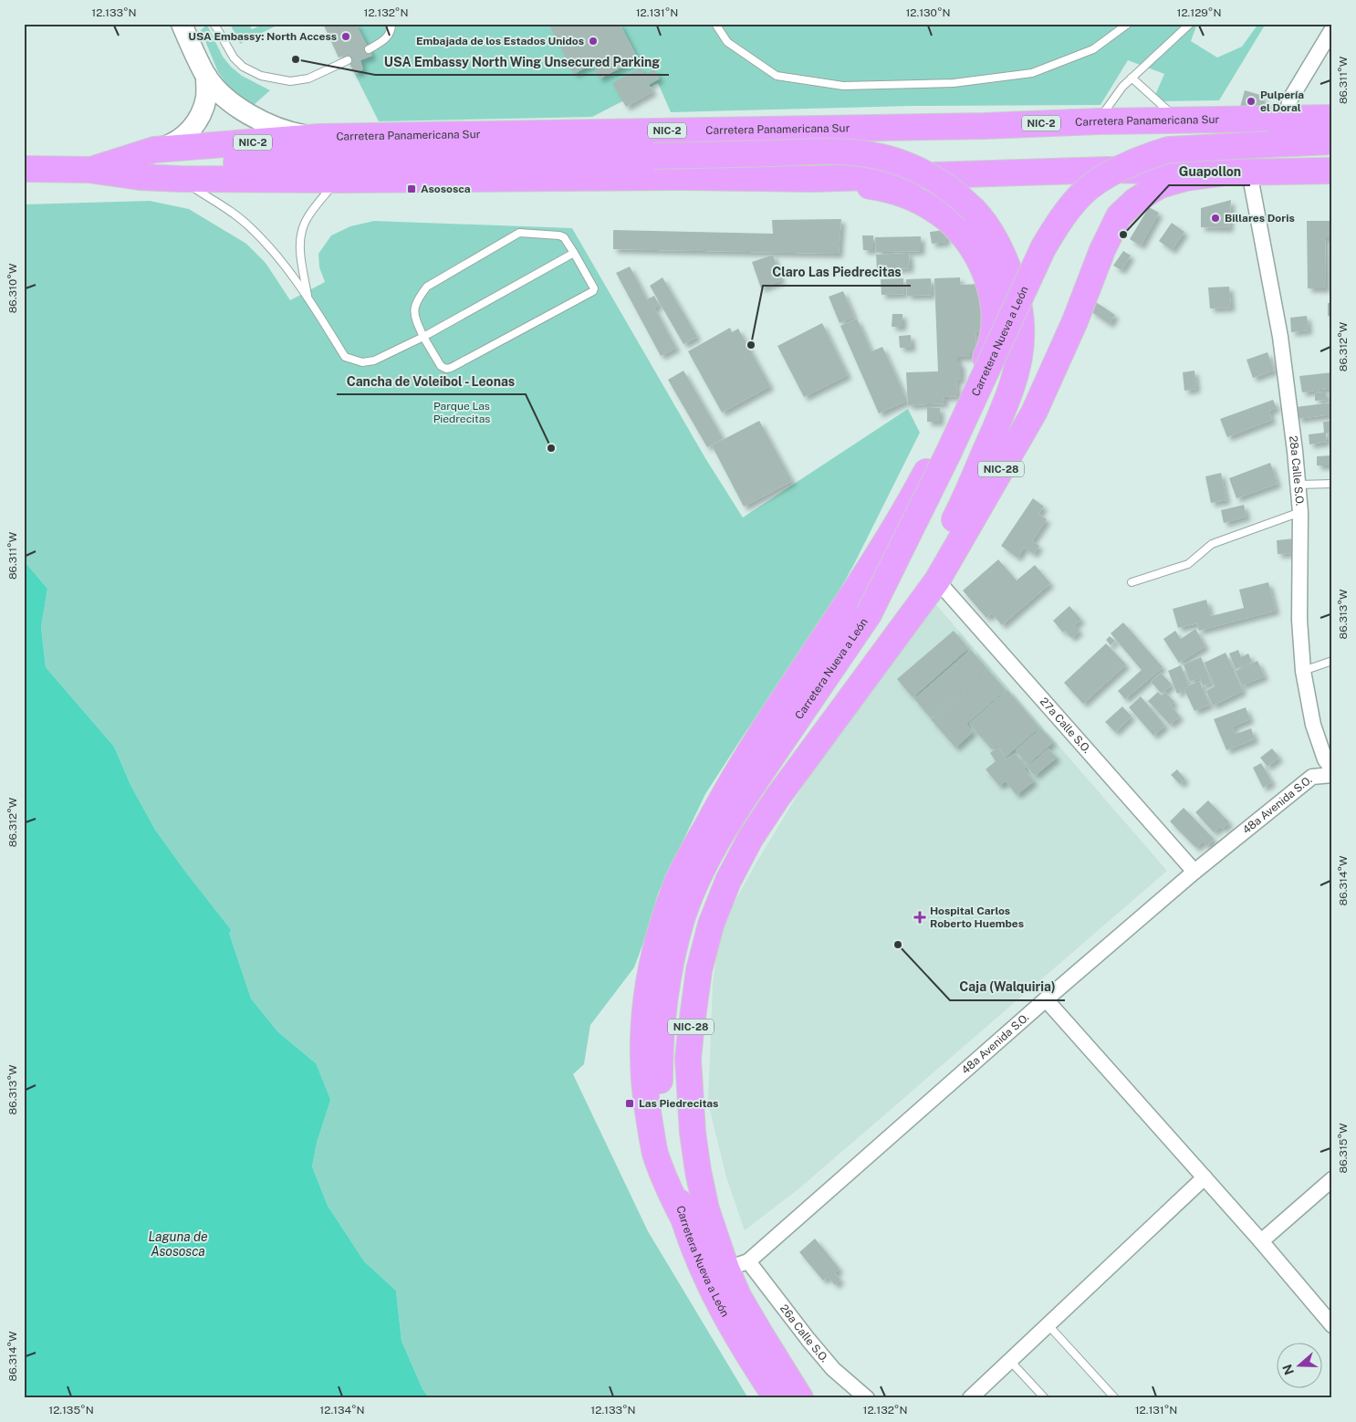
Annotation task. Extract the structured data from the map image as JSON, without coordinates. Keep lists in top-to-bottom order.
{
  "streets": {
    "highway": [
      "Carretera Panamericana Sur",
      "NIC-2",
      "Carretera Nueva a León",
      "NIC-28"
    ],
    "street": [
      "28a Calle S.O.",
      "27a Calle S.O.",
      "48a Avenida S.O.",
      "26a Calle S.O."
    ]
  },
  "crossings": [
    ["Carretera Panamericana Sur", "Carretera Nueva a León"],
    ["Carretera Panamericana Sur", "28a Calle S.O."],
    ["Carretera Nueva a León", "28a Calle S.O."],
    ["Carretera Nueva a León", "27a Calle S.O."],
    ["Carretera Nueva a León", "48a Avenida S.O."],
    ["Carretera Nueva a León", "26a Calle S.O."],
    ["27a Calle S.O.", "48a Avenida S.O."],
    ["48a Avenida S.O.", "26a Calle S.O."]
  ],
  "water": ["Laguna de Asososca"],
  "parks": ["Parque Las Piedrecitas"],
  "places": {
    "other": [
      "USA Embassy: North Access",
      "Embajada de los Estados Unidos",
      "USA Embassy North Wing Unsecured Parking",
      "Pulpería el Doral",
      "Billares Doris",
      "Guapollon",
      "Claro Las Piedrecitas",
      "Cancha de Voleibol - Leonas",
      "Caja (Walquiria)"
    ],
    "transit": ["Asososca", "Las Piedrecitas"],
    "health": ["Hospital Carlos Roberto Huembes"]
  },
  "north": "left",
  "coordinates": [
    "12.133°N",
    "12.132°N",
    "12.131°N",
    "12.130°N",
    "12.129°N",
    "86.311°W",
    "86.310°W",
    "86.312°W",
    "86.313°W",
    "86.314°W",
    "86.315°W",
    "12.135°N",
    "12.134°N"
  ]
}
